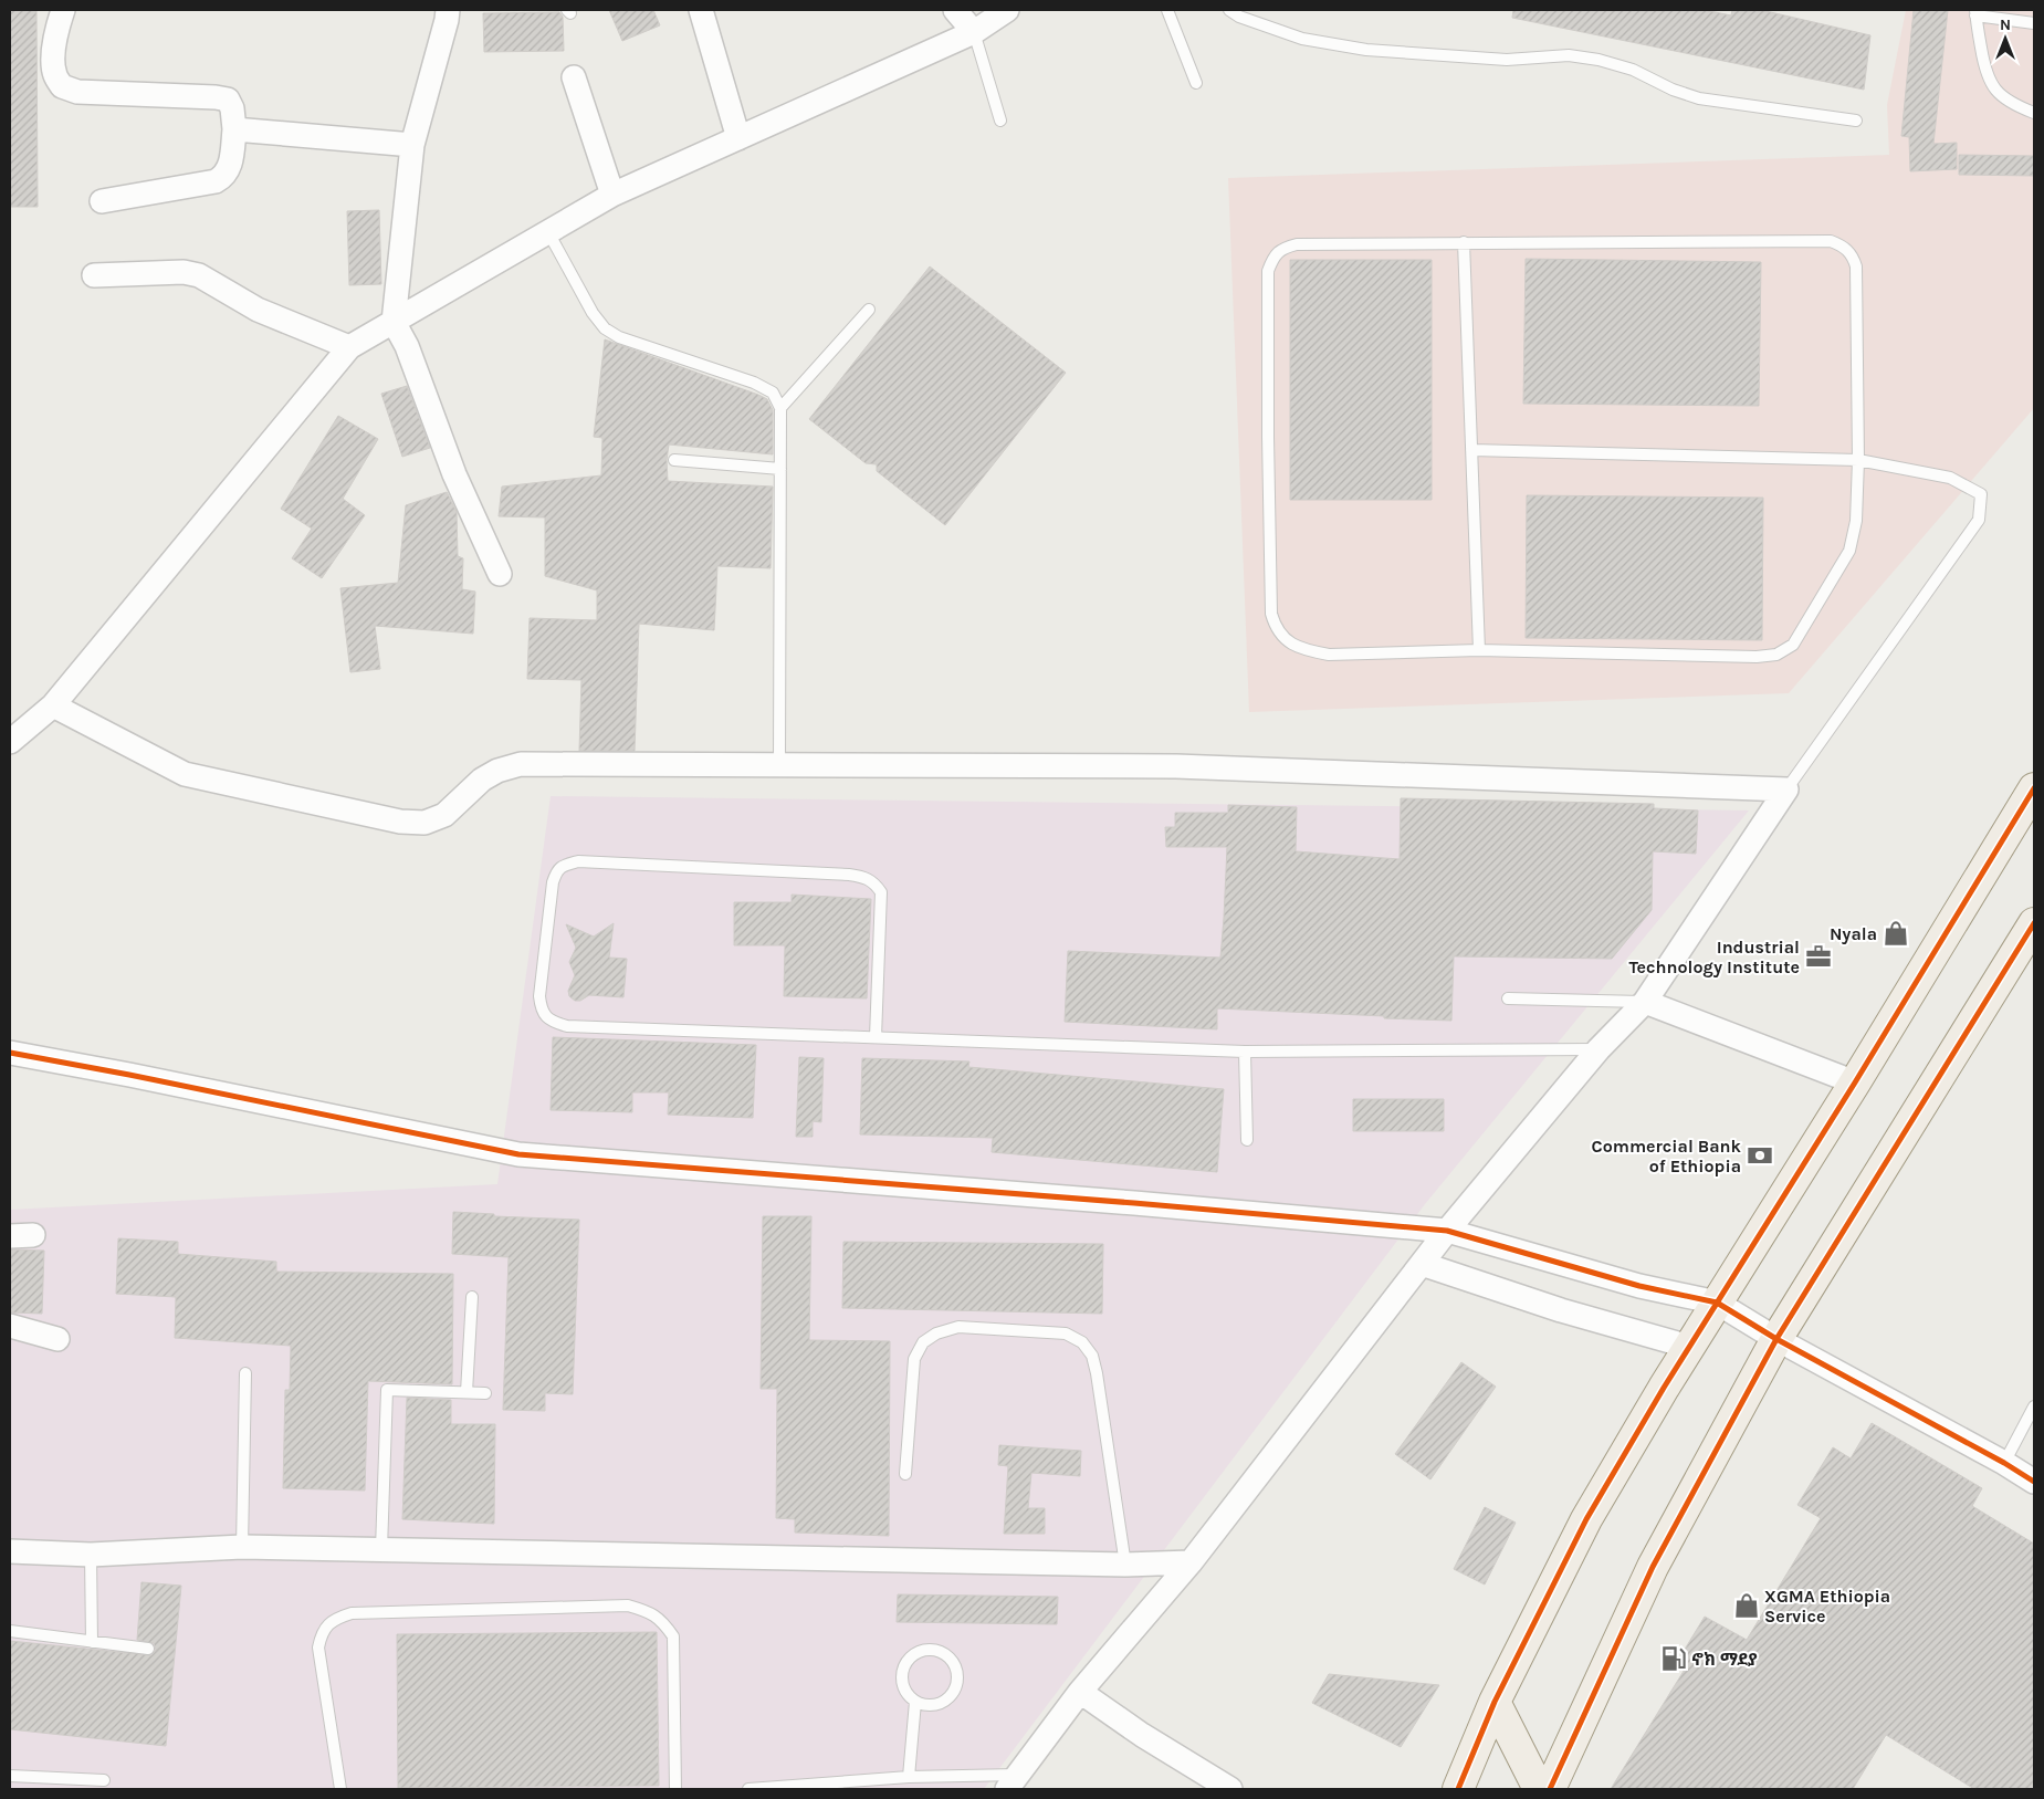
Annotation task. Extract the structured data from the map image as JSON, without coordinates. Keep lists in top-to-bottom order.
{
  "places": {
    "shop": ["Nyala", "XGMA Ethiopia Service"],
    "office": ["Industrial Technology Institute"],
    "bank": ["Commercial Bank of Ethiopia"],
    "fuel station": ["ኖክ ማደያ"]
  },
  "north": "top"
}
